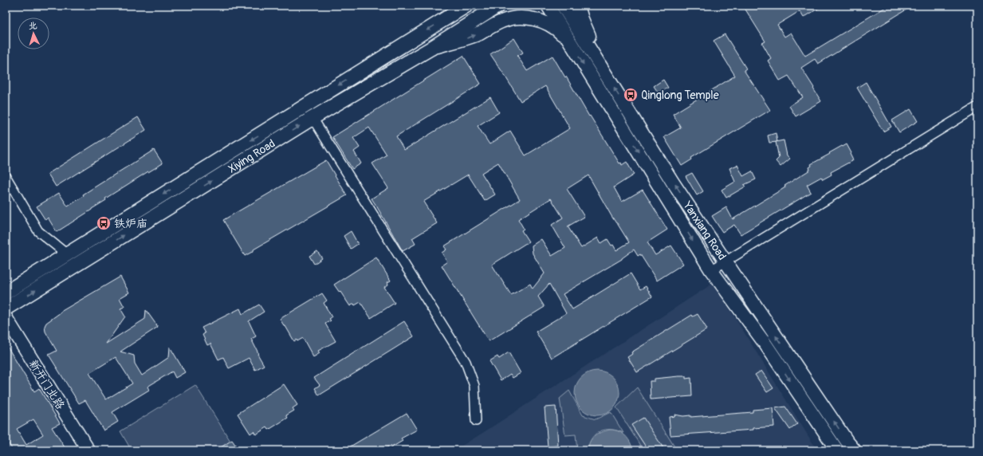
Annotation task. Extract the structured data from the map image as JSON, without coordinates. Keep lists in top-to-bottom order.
{
  "streets": {
    "main road": ["Xiying Road", "Yanxiang Road", "新开门北路"]
  },
  "places": {
    "bus stop": ["Qinglong Temple", "铁炉庙"]
  },
  "north": "top"
}
